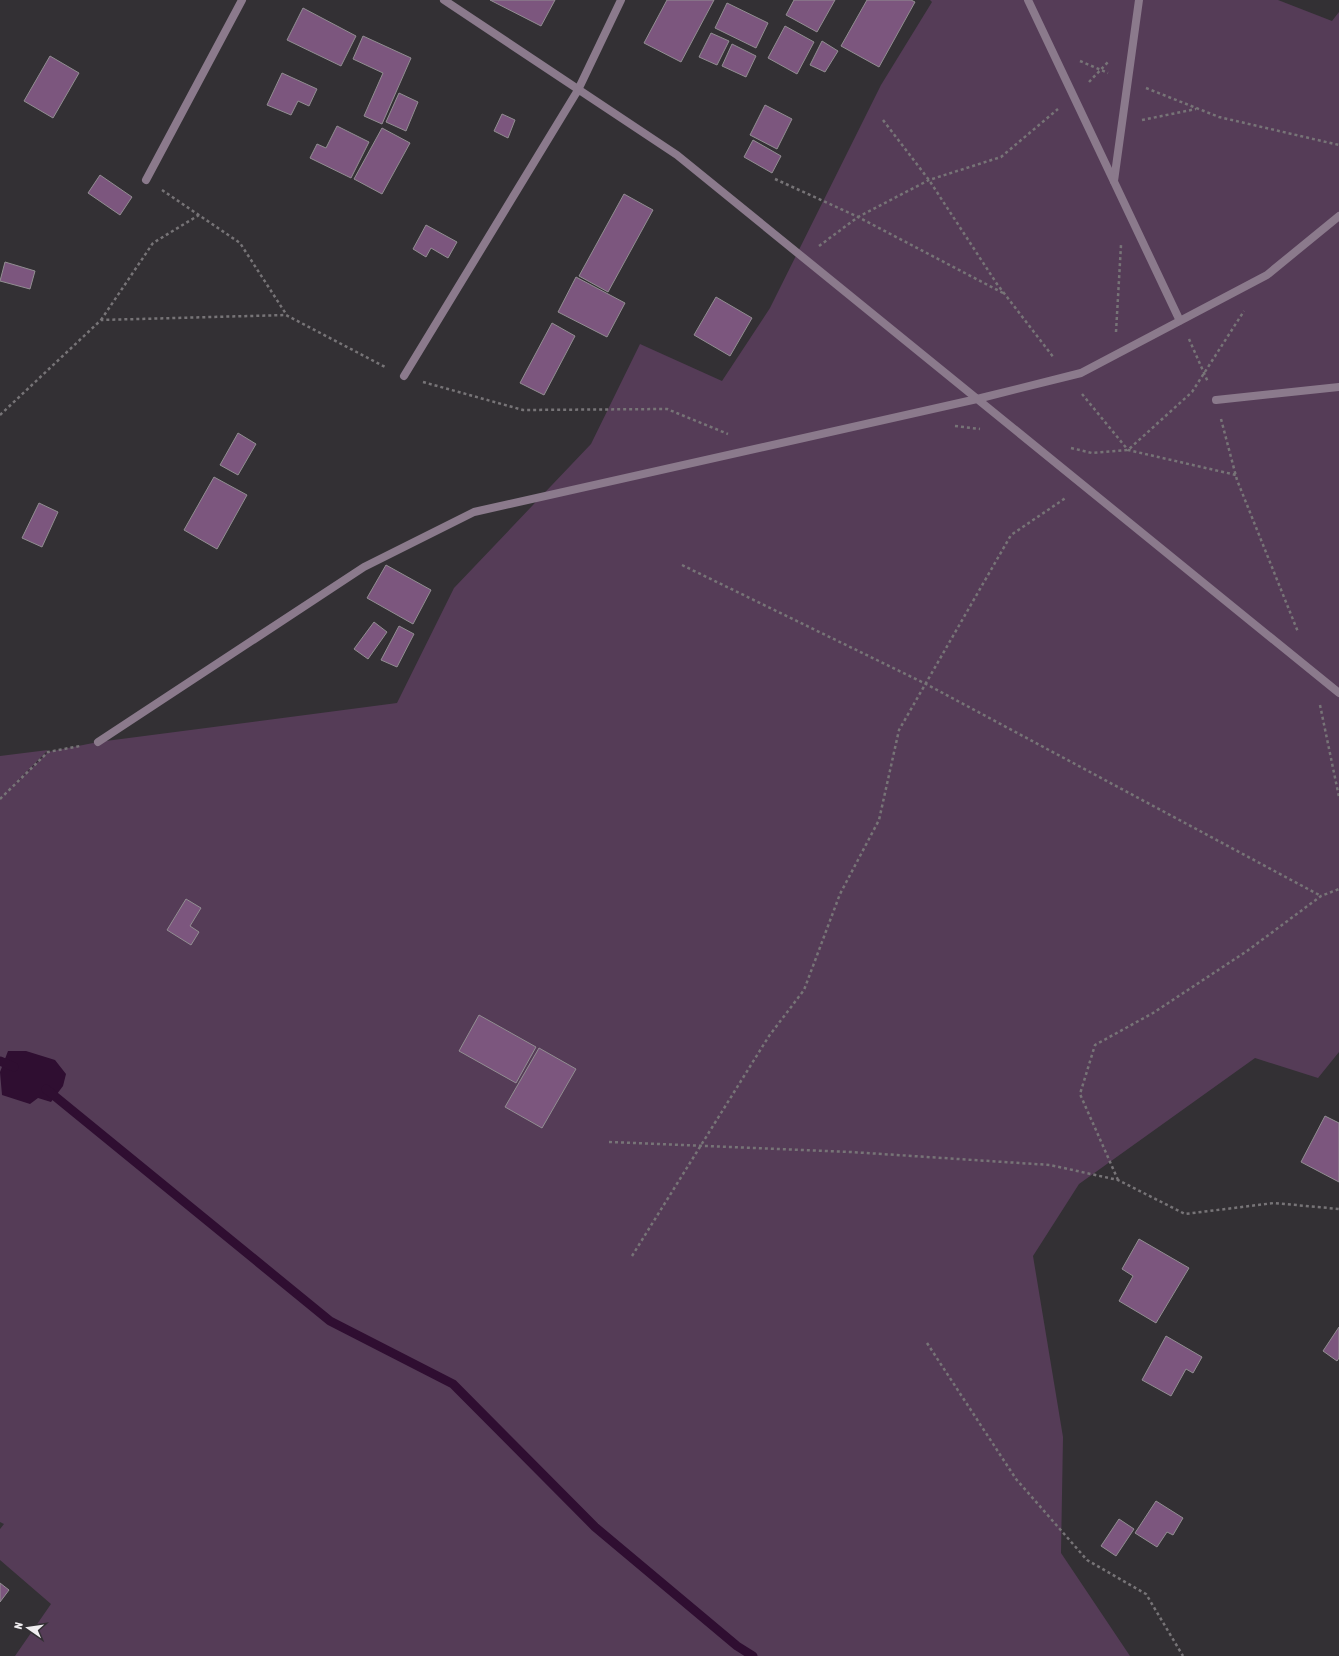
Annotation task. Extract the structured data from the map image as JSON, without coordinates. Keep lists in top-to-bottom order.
{
  "north": "left"
}
